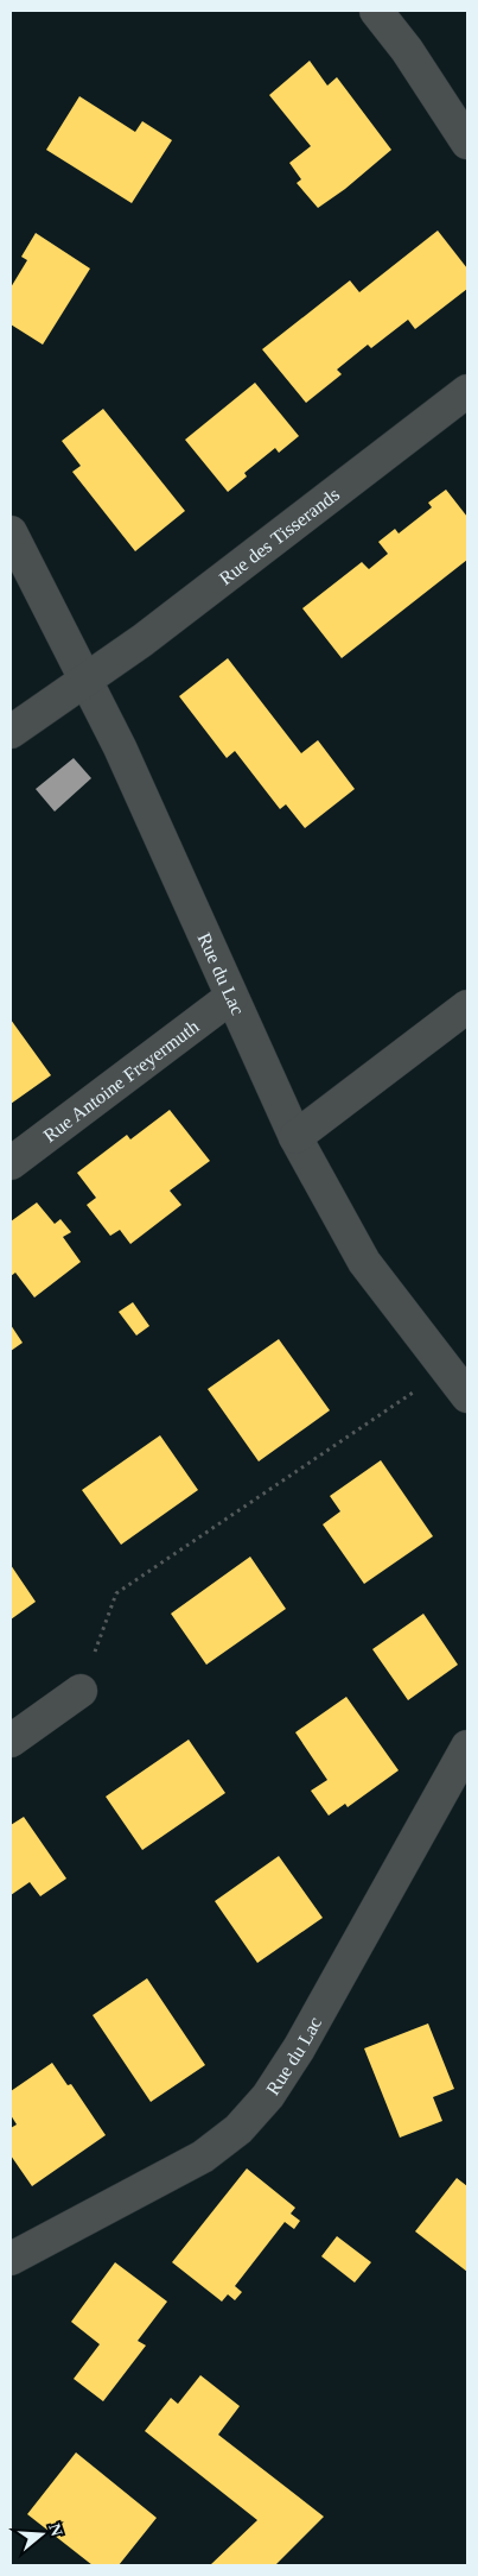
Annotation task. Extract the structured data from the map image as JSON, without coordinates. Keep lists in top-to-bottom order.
{
  "streets": {
    "street": ["Rue des Tisserands", "Rue du Lac", "Rue Antoine Freyermuth"]
  },
  "crossings": [
    ["Rue des Tisserands", "Rue du Lac"],
    ["Rue du Lac", "Rue Antoine Freyermuth"]
  ],
  "north": "right"
}
